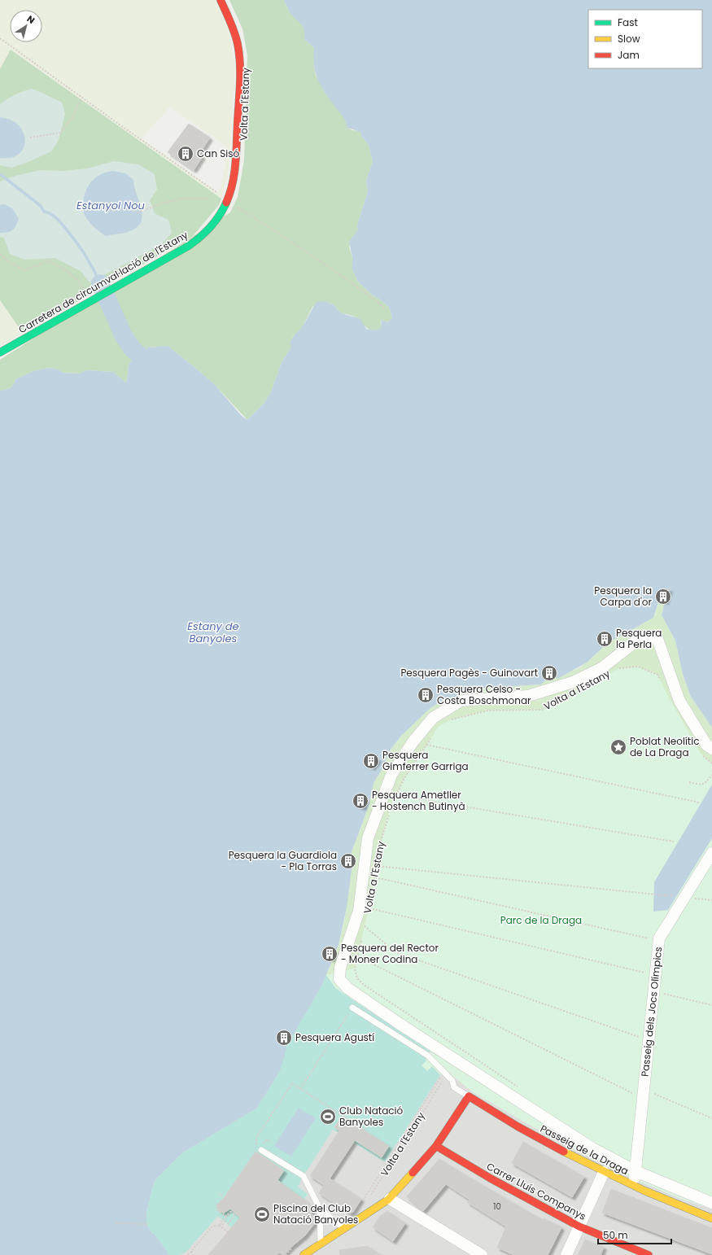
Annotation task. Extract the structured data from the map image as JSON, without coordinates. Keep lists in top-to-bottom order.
{
  "streets": {
    "street": [
      "Carretera de circumval·lació de l'Estany",
      "Passeig dels Jocs Olímpics",
      "Passeig de la Draga",
      "Carrer Lluís Companys"
    ],
    "path": ["Volta a l'Estany"]
  },
  "crossings": [
    ["Volta a l'Estany", "Passeig dels Jocs Olímpics"],
    ["Volta a l'Estany", "Passeig de la Draga"],
    ["Passeig dels Jocs Olímpics", "Passeig de la Draga"]
  ],
  "water": ["Estanyol Nou", "Estany de Banyoles"],
  "parks": ["Parc de la Draga"],
  "places": {
    "building": [
      "Can Sisó",
      "Pesquera la Carpa d'or",
      "Pesquera la Perla",
      "Pesquera Pagès - Guinovart",
      "Pesquera Celso - Costa Boschmonar",
      "Pesquera Gimferrer Garriga",
      "Pesquera Ametller - Hostench Butinyà",
      "Pesquera la Guardiola - Pla Torras",
      "Pesquera del Rector - Moner Codina",
      "Pesquera Agustí"
    ],
    "place": ["Poblat Neolític de La Draga"],
    "sports": ["Club Natació Banyoles", "Piscina del Club Natació Banyoles"]
  },
  "house_numbers": ["10"],
  "legend": ["Fast", "Slow", "Jam"],
  "scale_bar": "50 m",
  "north": "top right"
}
